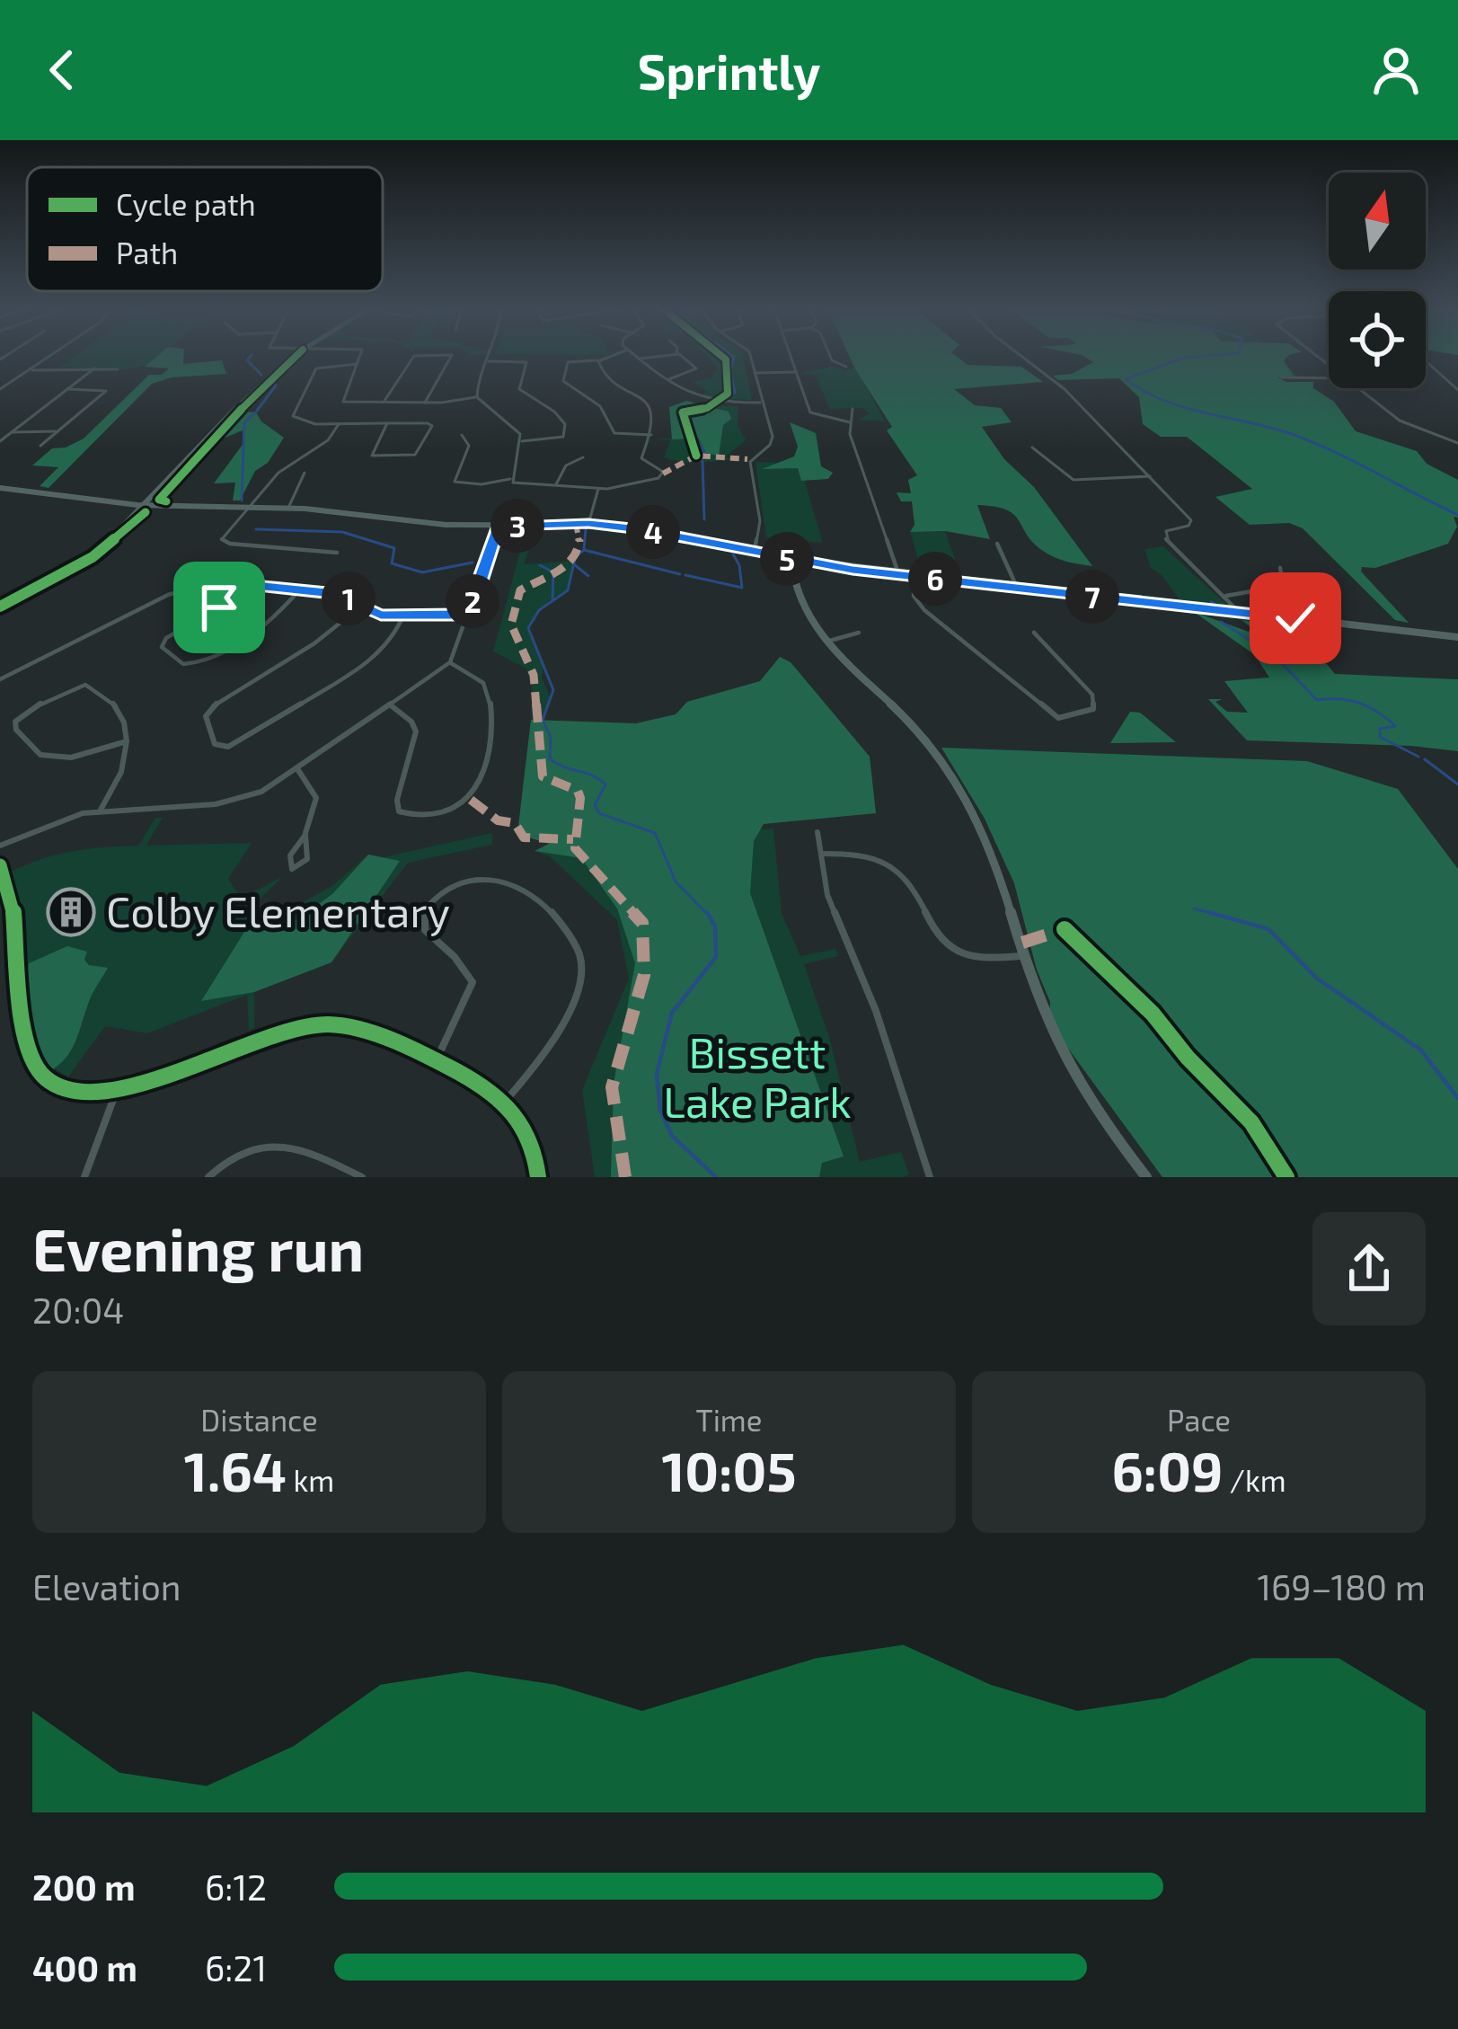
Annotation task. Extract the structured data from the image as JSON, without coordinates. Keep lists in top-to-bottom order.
{
  "parks": ["Bissett Lake Park"],
  "places": {
    "building": ["Colby Elementary"]
  },
  "legend": ["Cycle path", "Path"],
  "north": "top",
  "page": {
    "header": "Sprintly",
    "pins": [
      "3",
      "4",
      "5",
      "6",
      "7",
      "1",
      "2"
    ],
    "heading": ["Evening run", "20:04"],
    "stats": [
      ["Distance", "1.64 km"],
      ["Time", "10:05"],
      ["Pace", "6:09 /km"]
    ],
    "chart": ["Elevation", "169–180 m"],
    "list": [
      {
        "name": "200 m",
        "note": "6:12"
      },
      {
        "name": "400 m",
        "note": "6:21"
      }
    ]
  }
}
